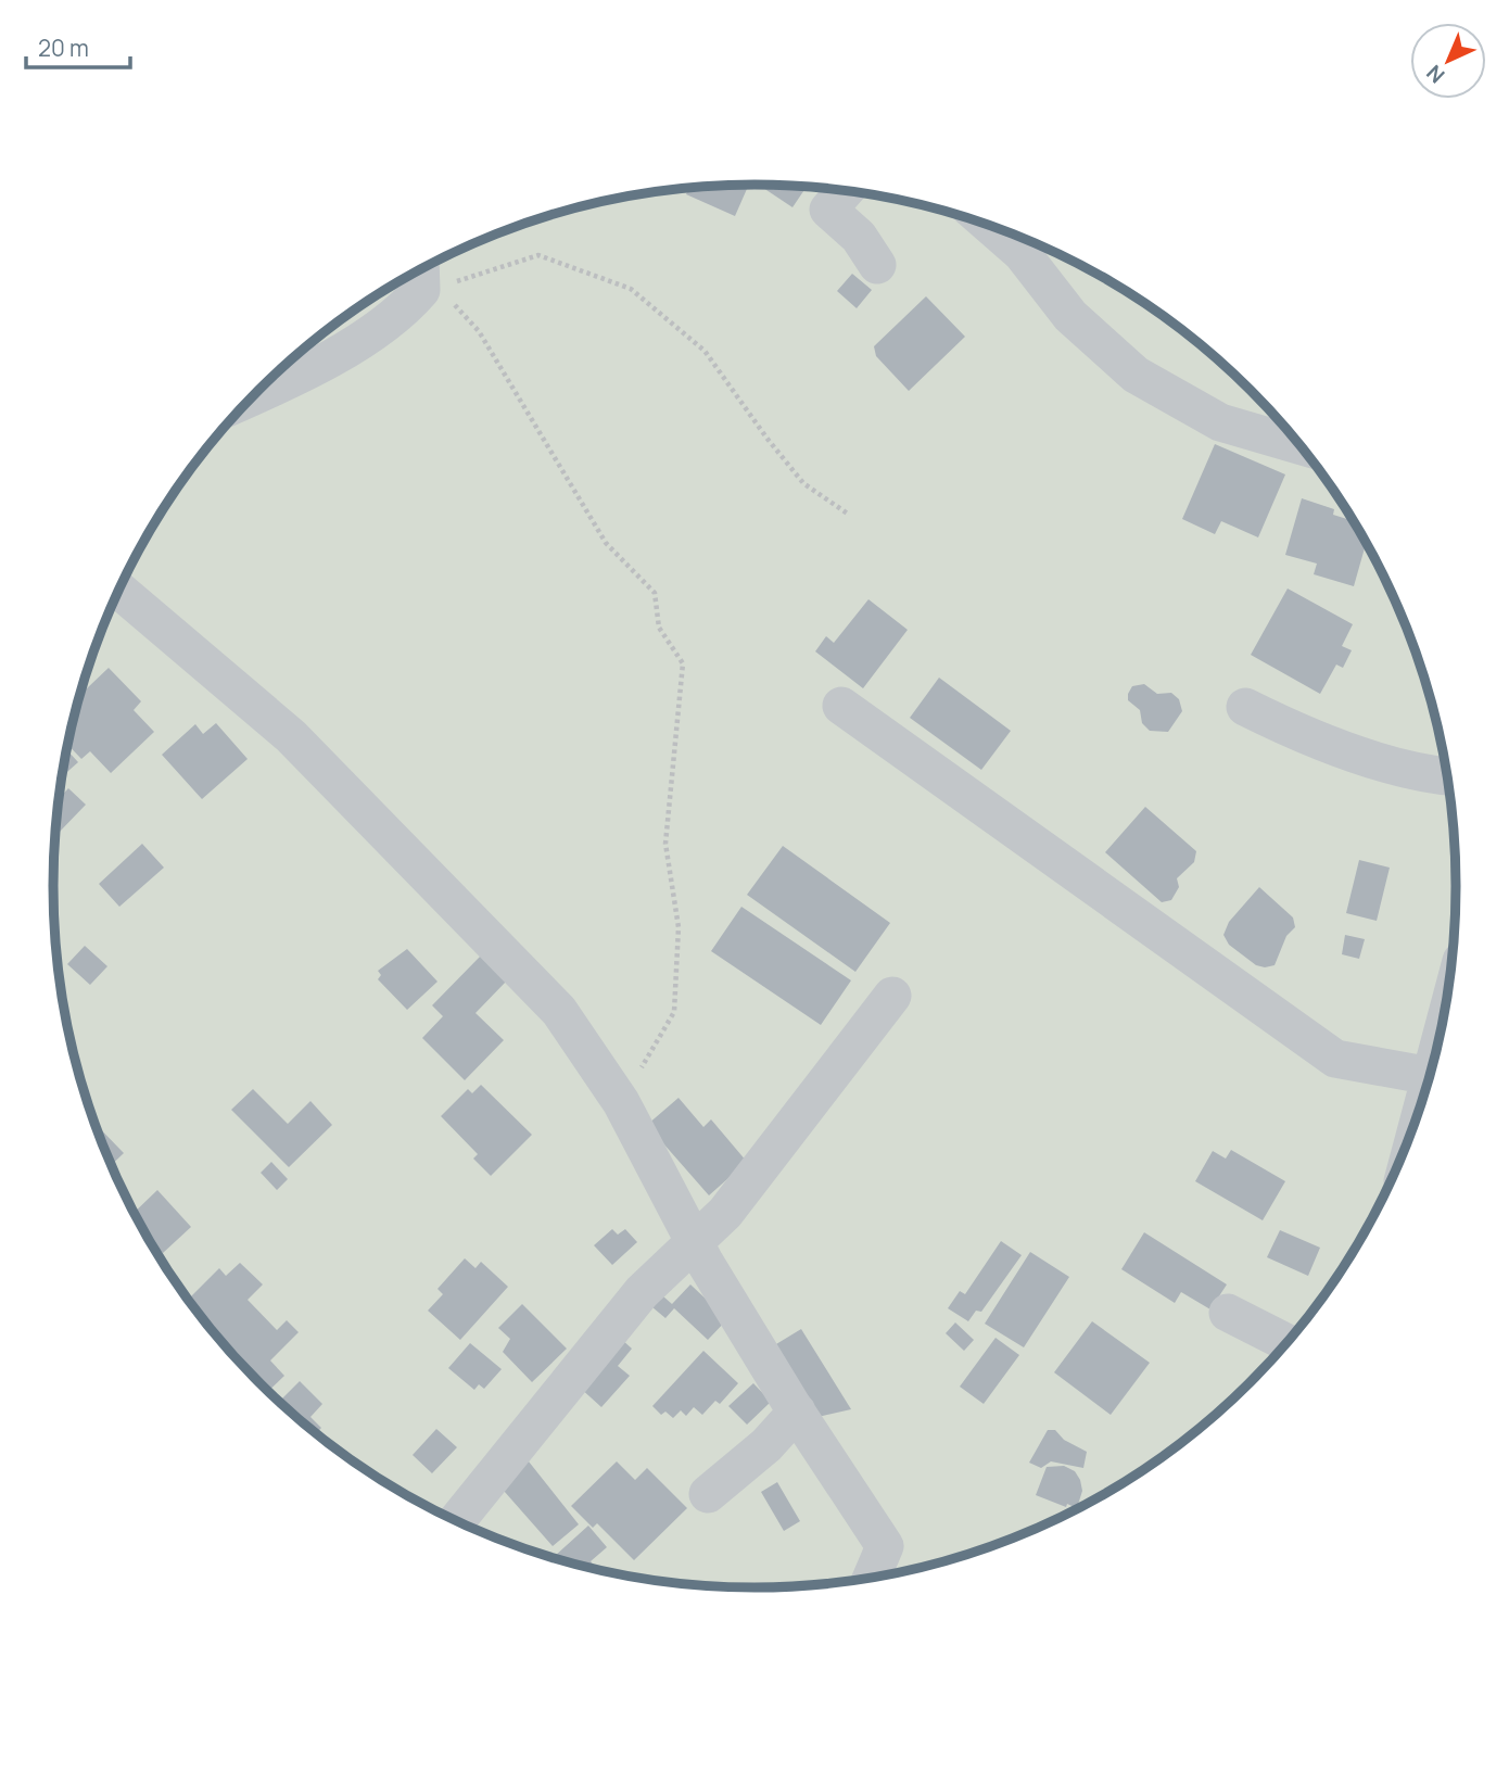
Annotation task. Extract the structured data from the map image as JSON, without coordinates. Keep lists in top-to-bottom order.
{
  "scale_bar": "20 m",
  "north": "bottom left"
}
